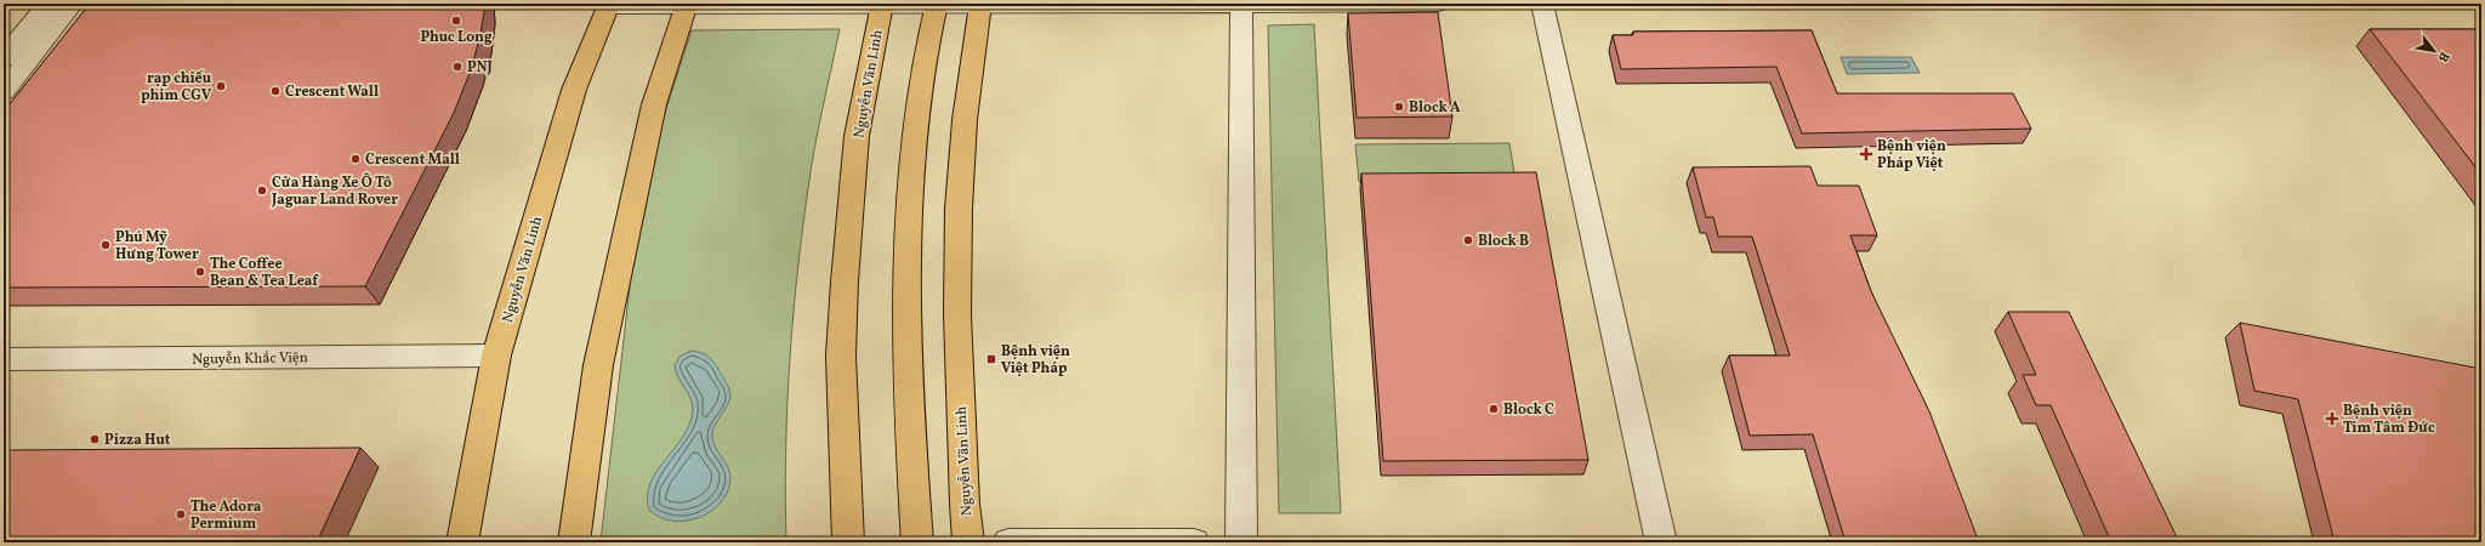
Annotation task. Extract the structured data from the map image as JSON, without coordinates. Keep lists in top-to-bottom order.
{
  "streets": {
    "main road": ["Nguyễn Văn Linh"],
    "street": ["Nguyễn Khắc Viện"]
  },
  "crossings": [
    ["Nguyễn Văn Linh", "Nguyễn Khắc Viện"]
  ],
  "places": {
    "other": [
      "Phuc Long",
      "PNJ",
      "rạp chiếu phim CGV",
      "Crescent Wall",
      "Block A",
      "Crescent Mall",
      "Cửa Hàng Xe Ô Tô Jaguar Land Rover",
      "Block B",
      "Phú Mỹ Hưng Tower",
      "The Coffee Bean & Tea Leaf",
      "Block C",
      "Pizza Hut",
      "The Adora Permium"
    ],
    "health": ["Bệnh viện Pháp Việt", "Bệnh viện Tim Tâm Đức"],
    "transit": ["Bệnh viện Việt Pháp"]
  },
  "north": "bottom right"
}
